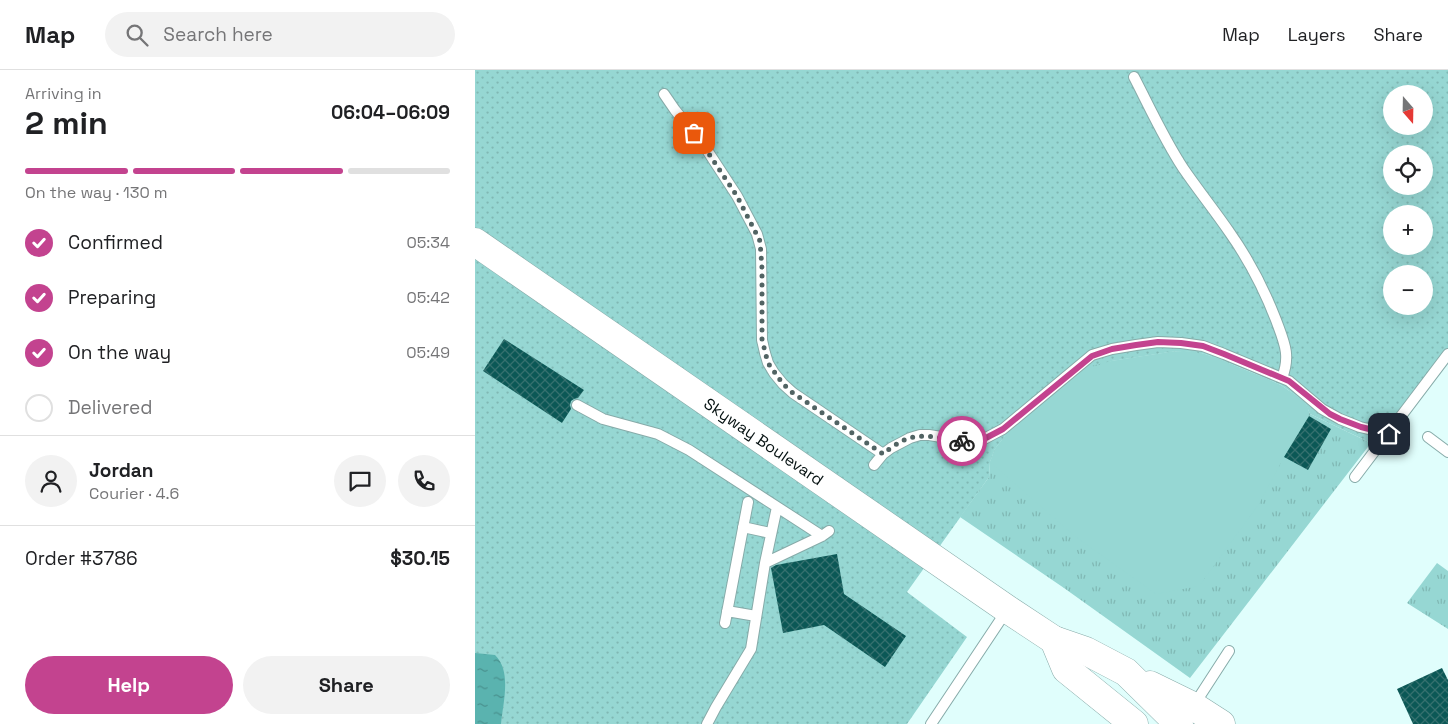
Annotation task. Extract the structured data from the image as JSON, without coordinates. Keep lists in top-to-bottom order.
{
  "streets": {
    "main road": ["Skyway Boulevard"]
  },
  "north": "bottom",
  "page": {
    "header": "Map",
    "search": "Search here",
    "nav": ["Map", "Layers", "Share"],
    "heading": ["2 min", "Arriving in", "06:04–06:09"],
    "panel": [
      "Jordan",
      "Courier · 4.6",
      "Order #3786",
      "$30.15"
    ],
    "map_buttons": ["+", "−"],
    "bar": "On the way · 130 m",
    "list": [
      ["Confirmed", "05:34"],
      ["Preparing", "05:42"],
      ["On the way", "05:49"],
      "Delivered"
    ],
    "buttons": ["Help", "Share"]
  }
}
